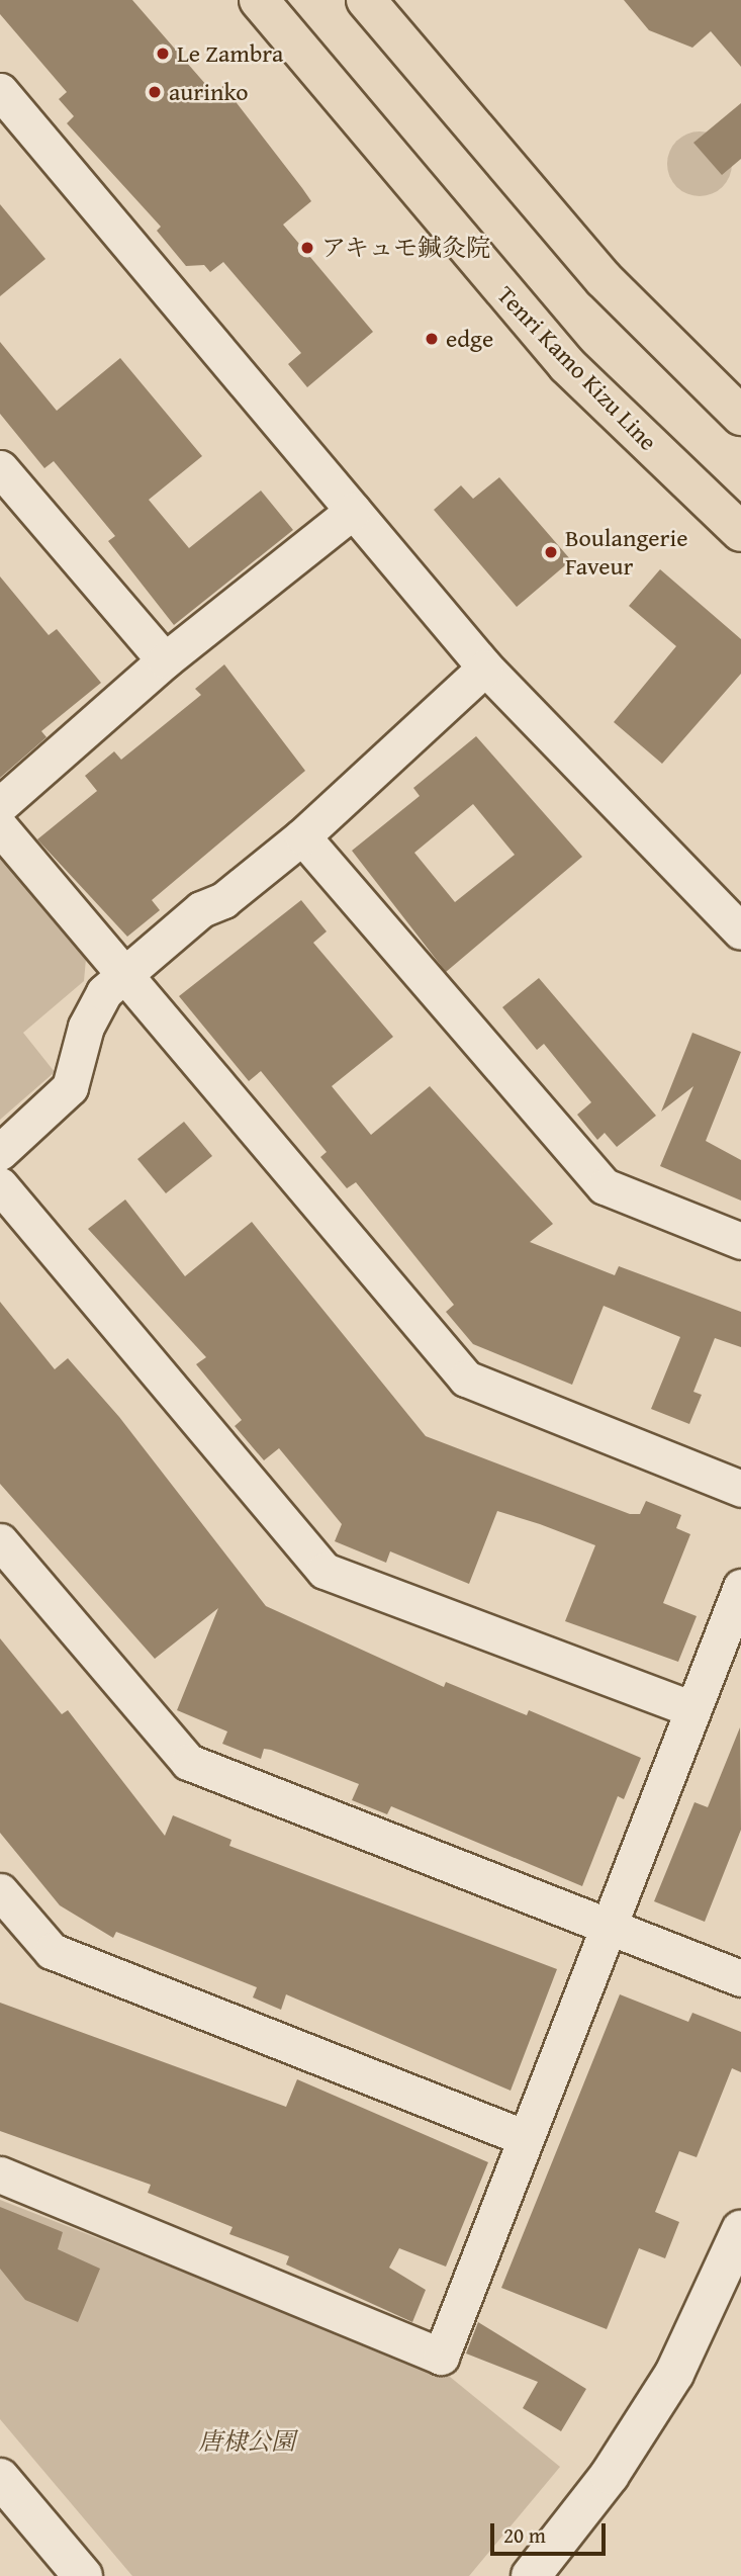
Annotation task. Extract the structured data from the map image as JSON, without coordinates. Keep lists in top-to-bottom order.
{
  "streets": {
    "main road": ["Tenri Kamo Kizu Line"]
  },
  "parks": ["唐棣公園"],
  "places": [
    "Le Zambra",
    "aurinko",
    "アキュモ鍼灸院",
    "edge",
    "Boulangerie Faveur"
  ],
  "scale_bar": "20 m"
}
